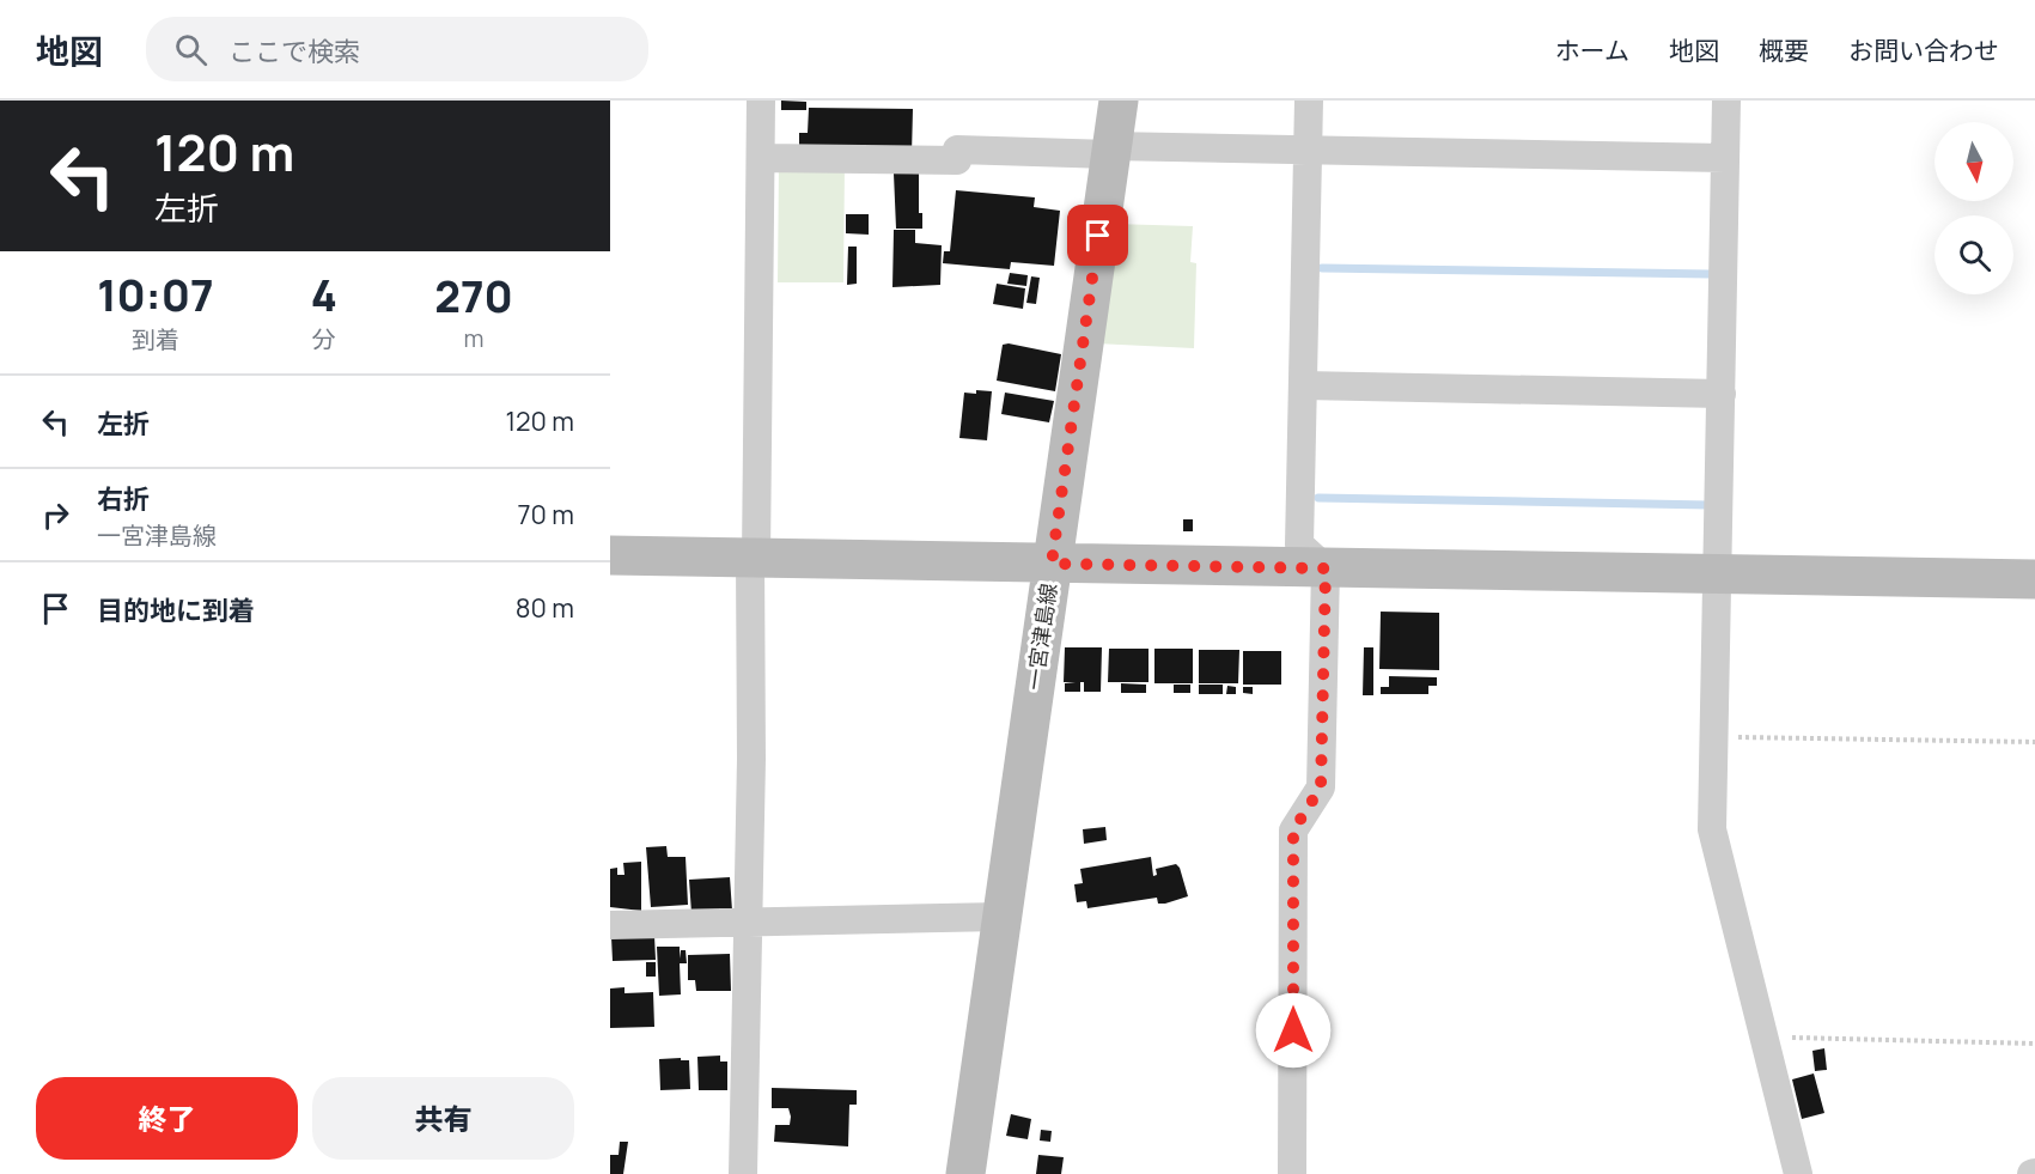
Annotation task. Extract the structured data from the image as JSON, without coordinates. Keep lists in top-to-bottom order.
{
  "streets": {
    "street": ["一宮津島線"]
  },
  "north": "bottom",
  "page": {
    "header": "地図",
    "search": "ここで検索",
    "nav": [
      "ホーム",
      "地図",
      "概要",
      "お問い合わせ"
    ],
    "turn": ["120 m", "左折"],
    "eta": [
      "10:07",
      "到着",
      "4",
      "分",
      "270",
      "m"
    ],
    "list": [
      {
        "name": "左折",
        "value": "120 m"
      },
      {
        "name": "右折",
        "note": "一宮津島線",
        "value": "70 m"
      },
      {
        "name": "目的地に到着",
        "value": "80 m"
      }
    ],
    "buttons": ["終了", "共有"]
  }
}
